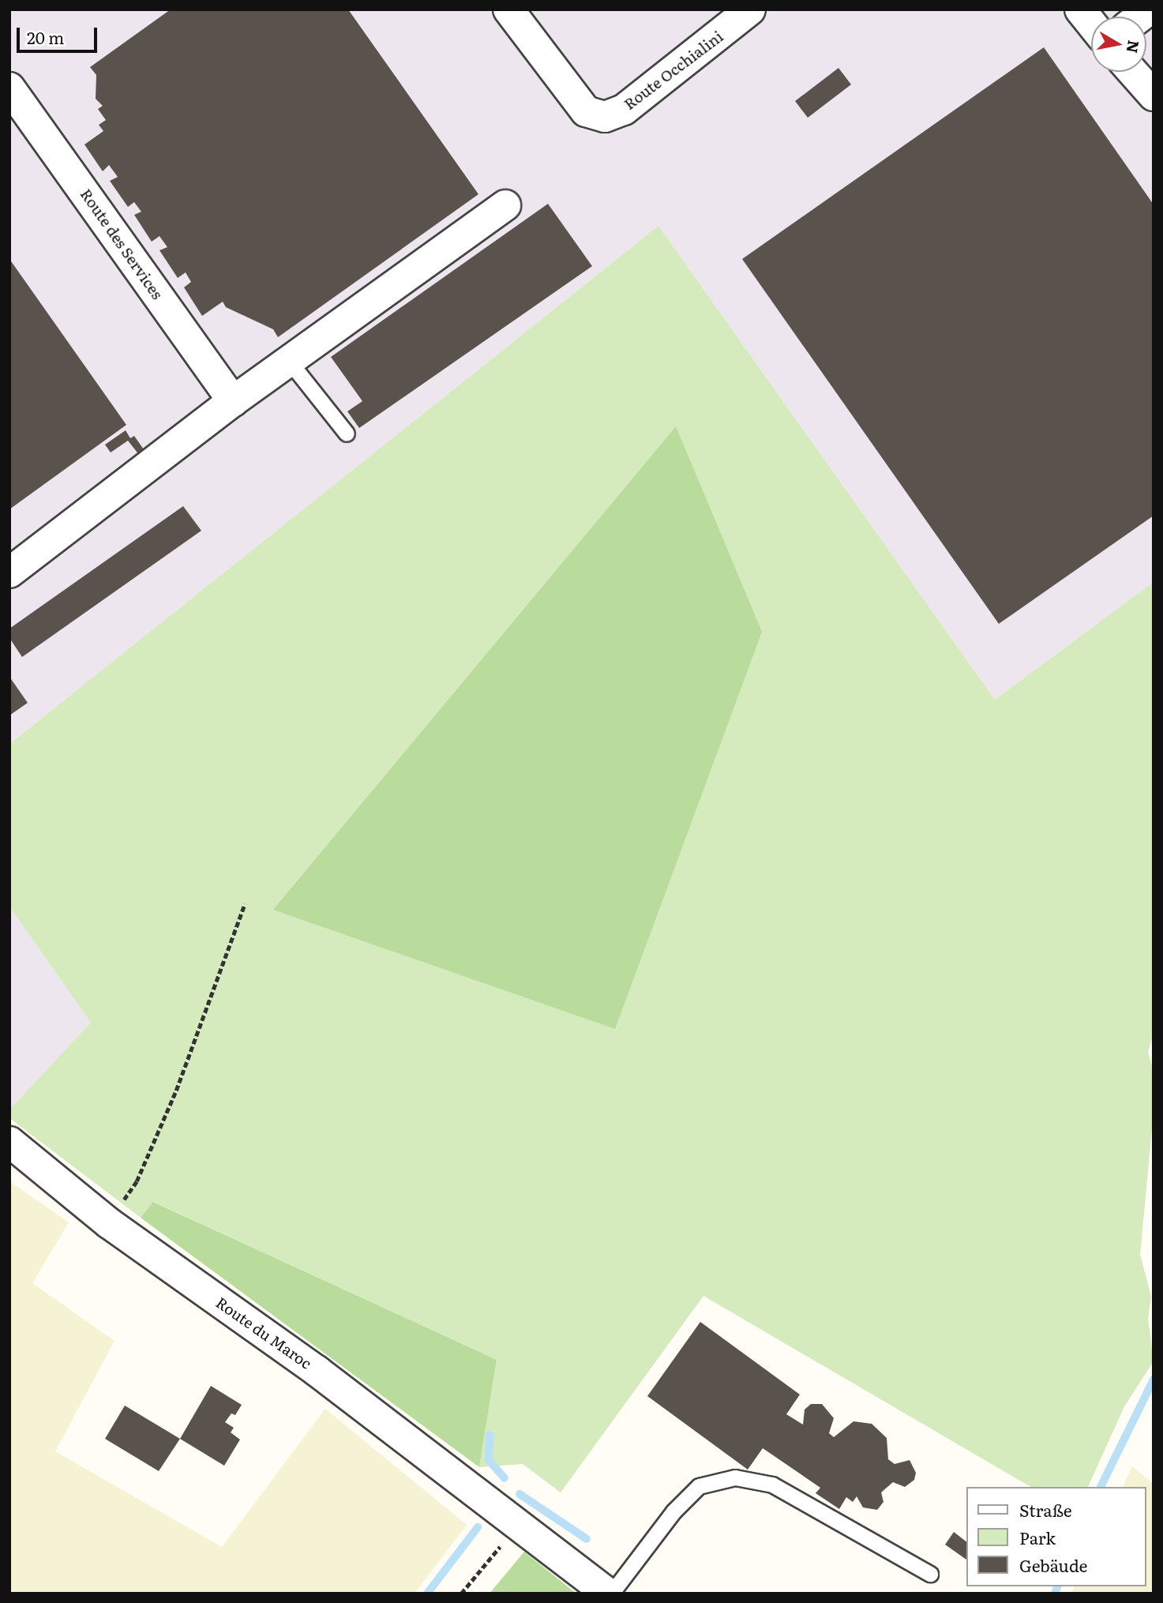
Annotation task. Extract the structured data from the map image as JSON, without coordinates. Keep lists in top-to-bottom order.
{
  "streets": {
    "street": ["Route Occhialini", "Route des Services", "Route du Maroc"]
  },
  "legend": ["Straße", "Park", "Gebäude"],
  "scale_bar": "20 m",
  "north": "right"
}
